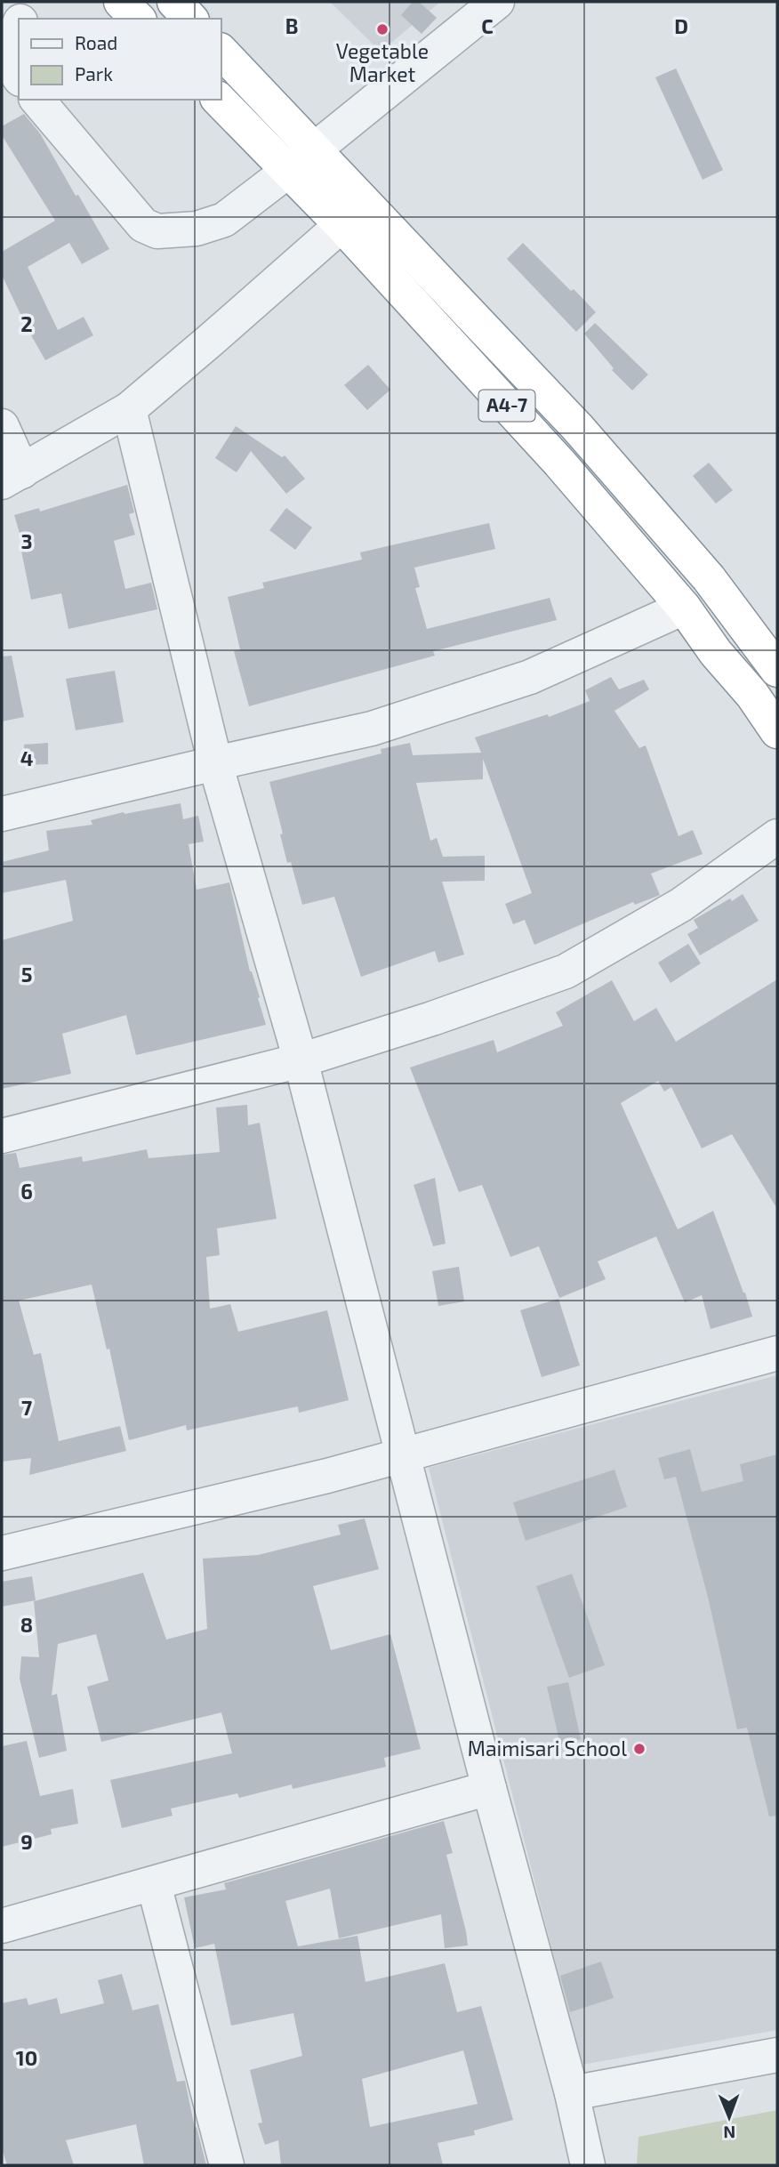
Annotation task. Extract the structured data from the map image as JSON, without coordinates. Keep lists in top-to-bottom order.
{
  "streets": {
    "highway": ["A4-7"]
  },
  "places": ["Vegetable Market", "Maimisari School"],
  "legend": ["Road", "Park"],
  "north": "bottom",
  "grid": {
    "columns": ["B", "C", "D"],
    "rows": [
      "2",
      "3",
      "4",
      "5",
      "6",
      "7",
      "8",
      "9",
      "10"
    ]
  }
}
